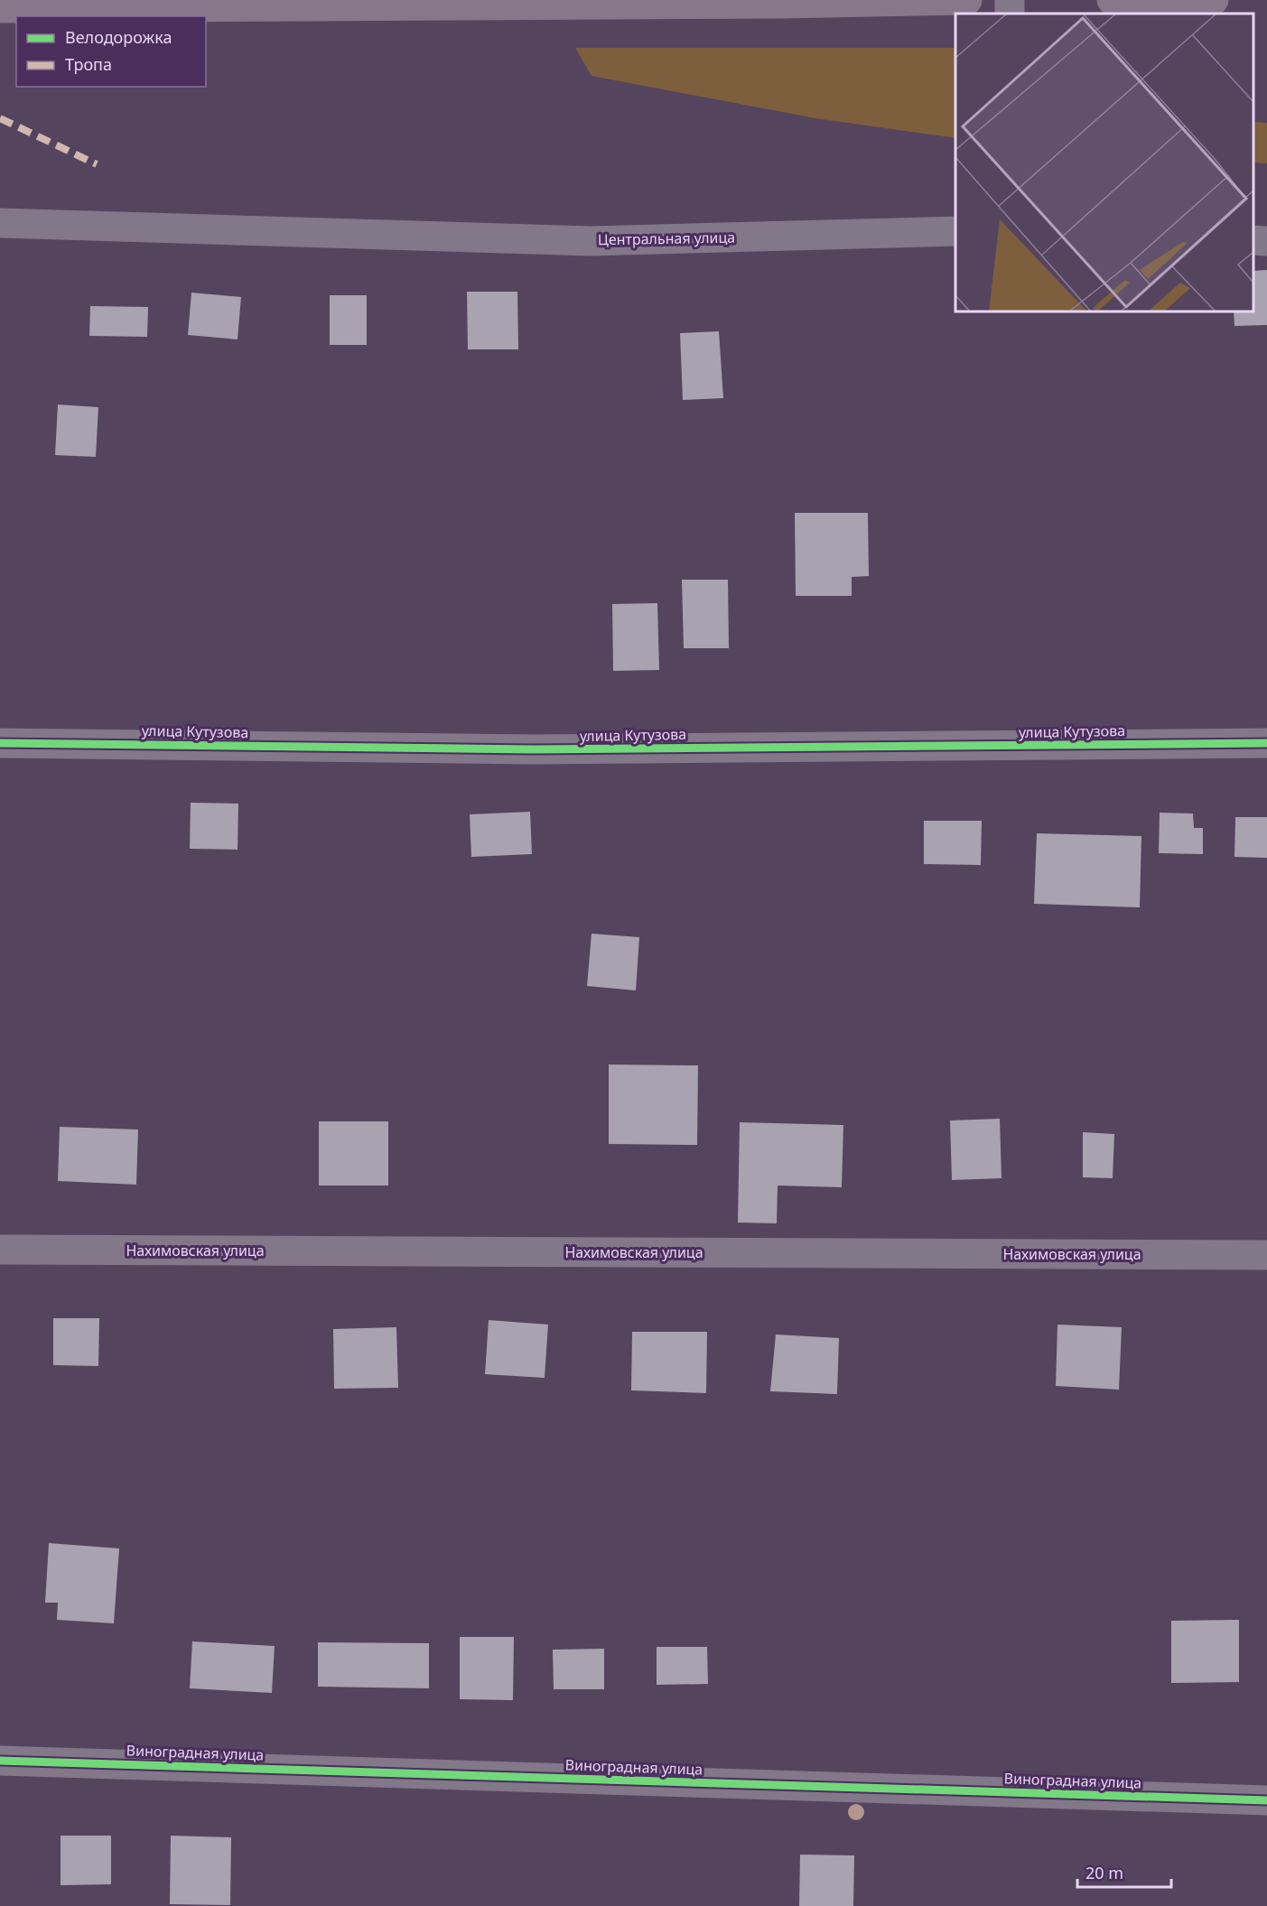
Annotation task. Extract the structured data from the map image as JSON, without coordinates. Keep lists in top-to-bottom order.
{
  "streets": {
    "street": [
      "Центральная улица",
      "улица Кутузова",
      "Нахимовская улица",
      "Виноградная улица"
    ]
  },
  "legend": ["Велодорожка", "Тропа"],
  "scale_bar": "20 m"
}
